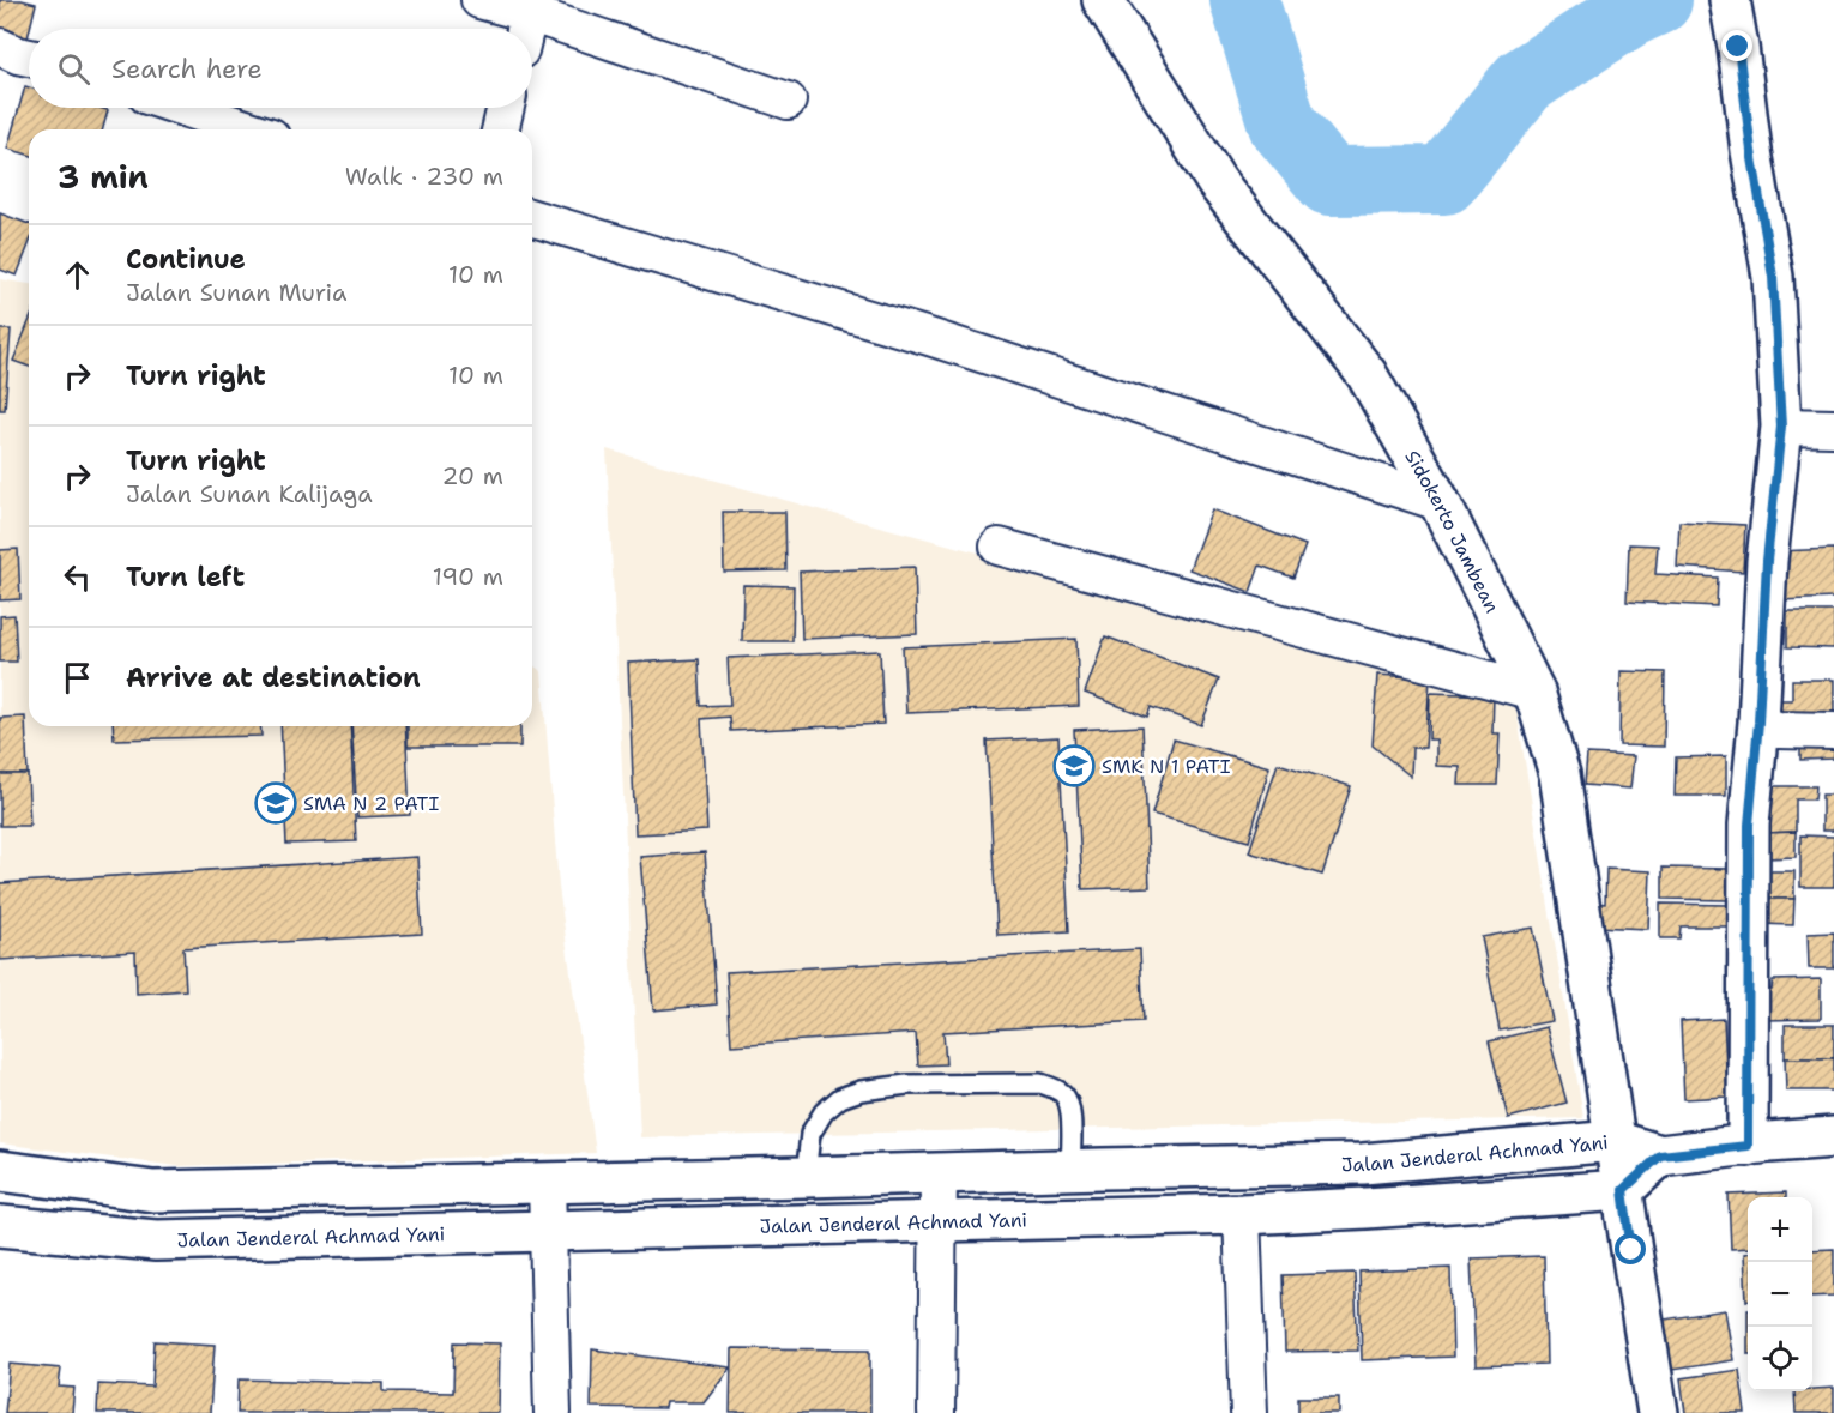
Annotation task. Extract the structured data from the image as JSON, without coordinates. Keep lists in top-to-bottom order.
{
  "streets": {
    "main road": ["Sidokerto Jambean", "Jalan Jenderal Achmad Yani"]
  },
  "crossings": [
    ["Sidokerto Jambean", "Jalan Jenderal Achmad Yani"]
  ],
  "places": {
    "school or university": ["SMK N 1 PATI", "SMA N 2 PATI"]
  },
  "page": {
    "search": "Search here",
    "heading": ["3 min", "Walk · 230 m"],
    "list": [
      ["Continue", "Jalan Sunan Muria", "10 m"],
      ["Turn right", "10 m"],
      ["Turn right", "Jalan Sunan Kalijaga", "20 m"],
      ["Turn left", "190 m"],
      "Arrive at destination"
    ],
    "map_buttons": ["+", "−"]
  }
}
